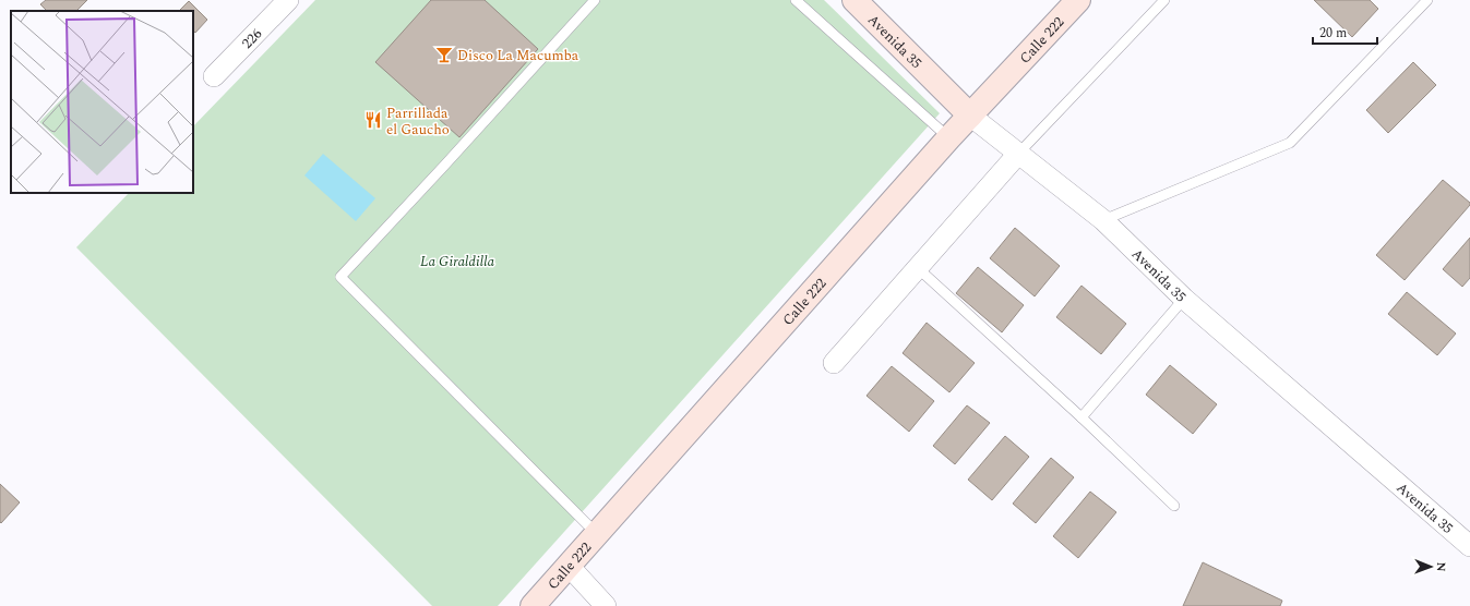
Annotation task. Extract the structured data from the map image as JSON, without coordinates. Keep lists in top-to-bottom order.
{
  "streets": {
    "main road": ["Calle 222", "Avenida 35"],
    "street": ["226"]
  },
  "crossings": [
    ["Calle 222", "Avenida 35"]
  ],
  "parks": ["La Giraldilla"],
  "places": {
    "bar": ["Disco La Macumba"],
    "restaurant": ["Parrillada el Gaucho"]
  },
  "scale_bar": "20 m",
  "north": "right"
}
